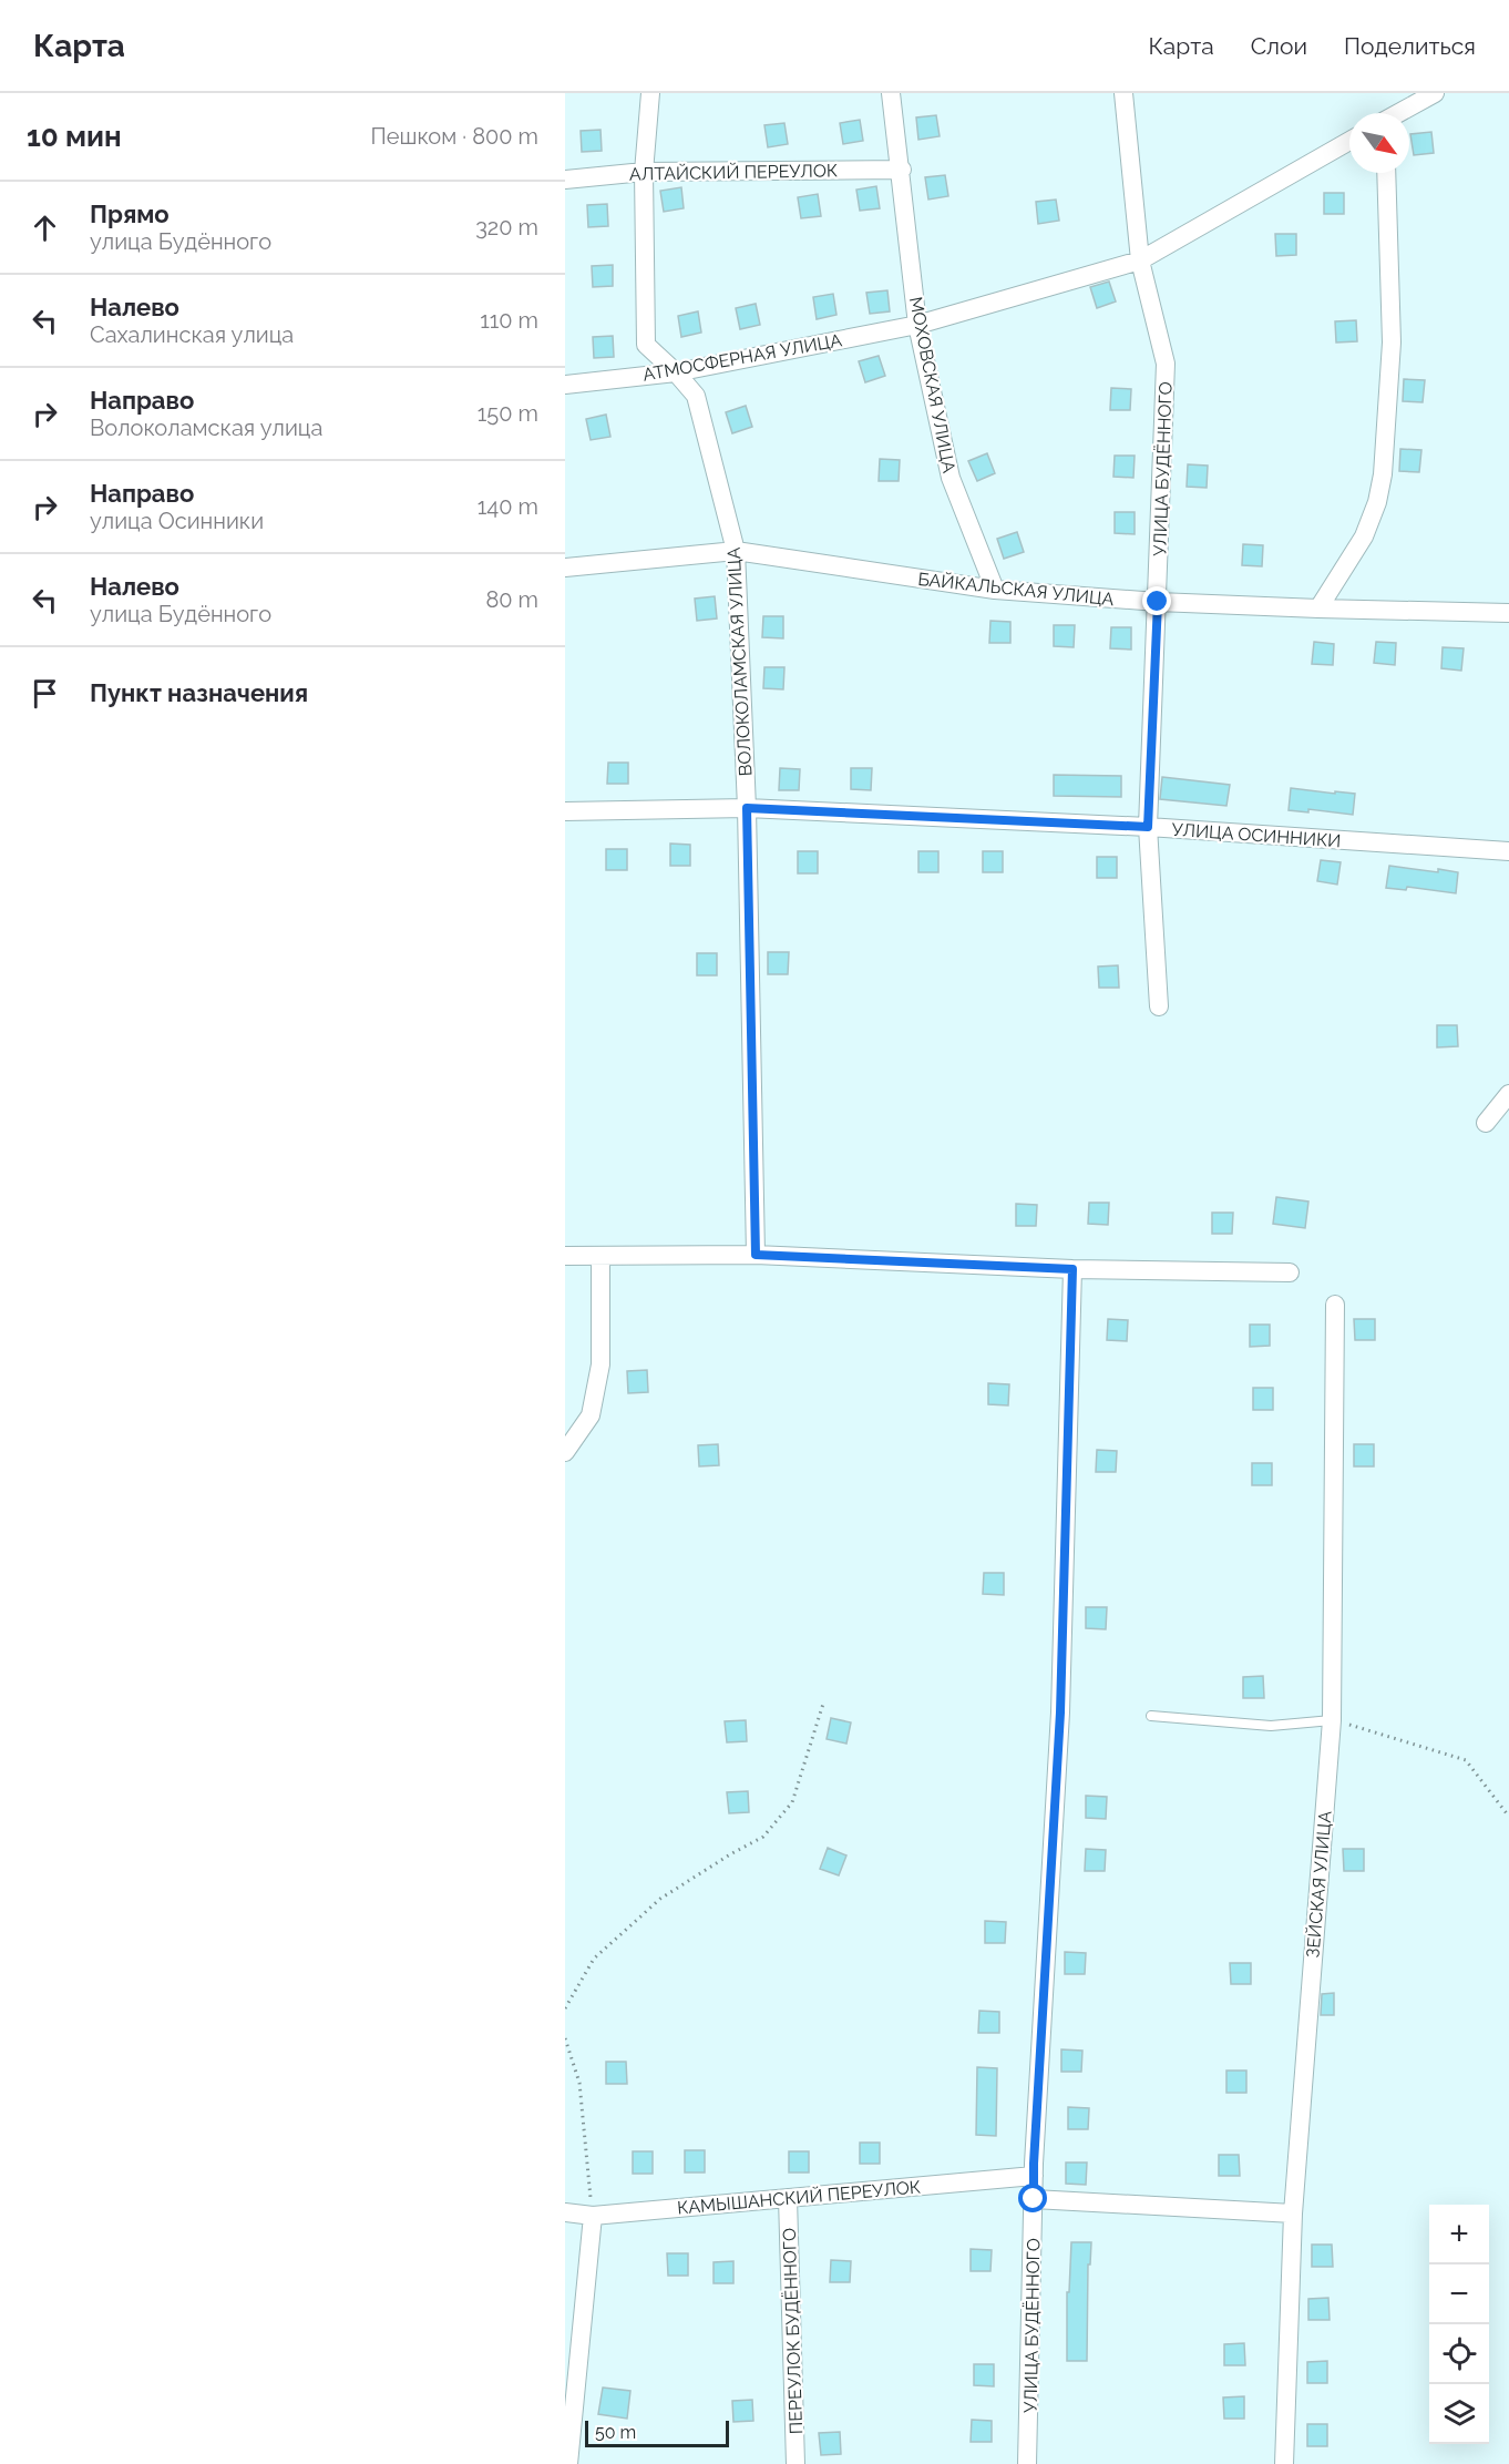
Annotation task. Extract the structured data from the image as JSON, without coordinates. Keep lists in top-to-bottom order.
{
  "streets": {
    "street": [
      "АЛТАЙСКИЙ ПЕРЕУЛОК",
      "АТМОСФЕРНАЯ УЛИЦА",
      "МОХОВСКАЯ УЛИЦА",
      "УЛИЦА БУДЁННОГО",
      "БАЙКАЛЬСКАЯ УЛИЦА",
      "ВОЛОКОЛАМСКАЯ УЛИЦА",
      "УЛИЦА ОСИННИКИ",
      "ЗЕЙСКАЯ УЛИЦА",
      "КАМЫШАНСКИЙ ПЕРЕУЛОК",
      "ПЕРЕУЛОК БУДЁННОГО"
    ]
  },
  "crossings": [
    ["АЛТАЙСКИЙ ПЕРЕУЛОК", "МОХОВСКАЯ УЛИЦА"],
    ["АЛТАЙСКИЙ ПЕРЕУЛОК", "ВОЛОКОЛАМСКАЯ УЛИЦА"],
    ["АТМОСФЕРНАЯ УЛИЦА", "МОХОВСКАЯ УЛИЦА"],
    ["АТМОСФЕРНАЯ УЛИЦА", "УЛИЦА БУДЁННОГО"],
    ["АТМОСФЕРНАЯ УЛИЦА", "ВОЛОКОЛАМСКАЯ УЛИЦА"],
    ["МОХОВСКАЯ УЛИЦА", "БАЙКАЛЬСКАЯ УЛИЦА"],
    ["УЛИЦА БУДЁННОГО", "БАЙКАЛЬСКАЯ УЛИЦА"],
    ["УЛИЦА БУДЁННОГО", "УЛИЦА ОСИННИКИ"],
    ["УЛИЦА БУДЁННОГО", "КАМЫШАНСКИЙ ПЕРЕУЛОК"],
    ["БАЙКАЛЬСКАЯ УЛИЦА", "ВОЛОКОЛАМСКАЯ УЛИЦА"],
    ["ВОЛОКОЛАМСКАЯ УЛИЦА", "УЛИЦА ОСИННИКИ"],
    ["КАМЫШАНСКИЙ ПЕРЕУЛОК", "ПЕРЕУЛОК БУДЁННОГО"]
  ],
  "scale_bar": "50 m",
  "north": "bottom right",
  "page": {
    "header": "Карта",
    "nav": ["Карта", "Слои", "Поделиться"],
    "heading": ["10 мин", "Пешком · 800 m"],
    "list": [
      ["Прямо", "улица Будённого", "320 m"],
      ["Налево", "Сахалинская улица", "110 m"],
      ["Направо", "Волоколамская улица", "150 m"],
      ["Направо", "улица Осинники", "140 m"],
      ["Налево", "улица Будённого", "80 m"],
      "Пункт назначения"
    ],
    "map_buttons": ["+", "−"],
    "scale": "50 m"
  }
}
